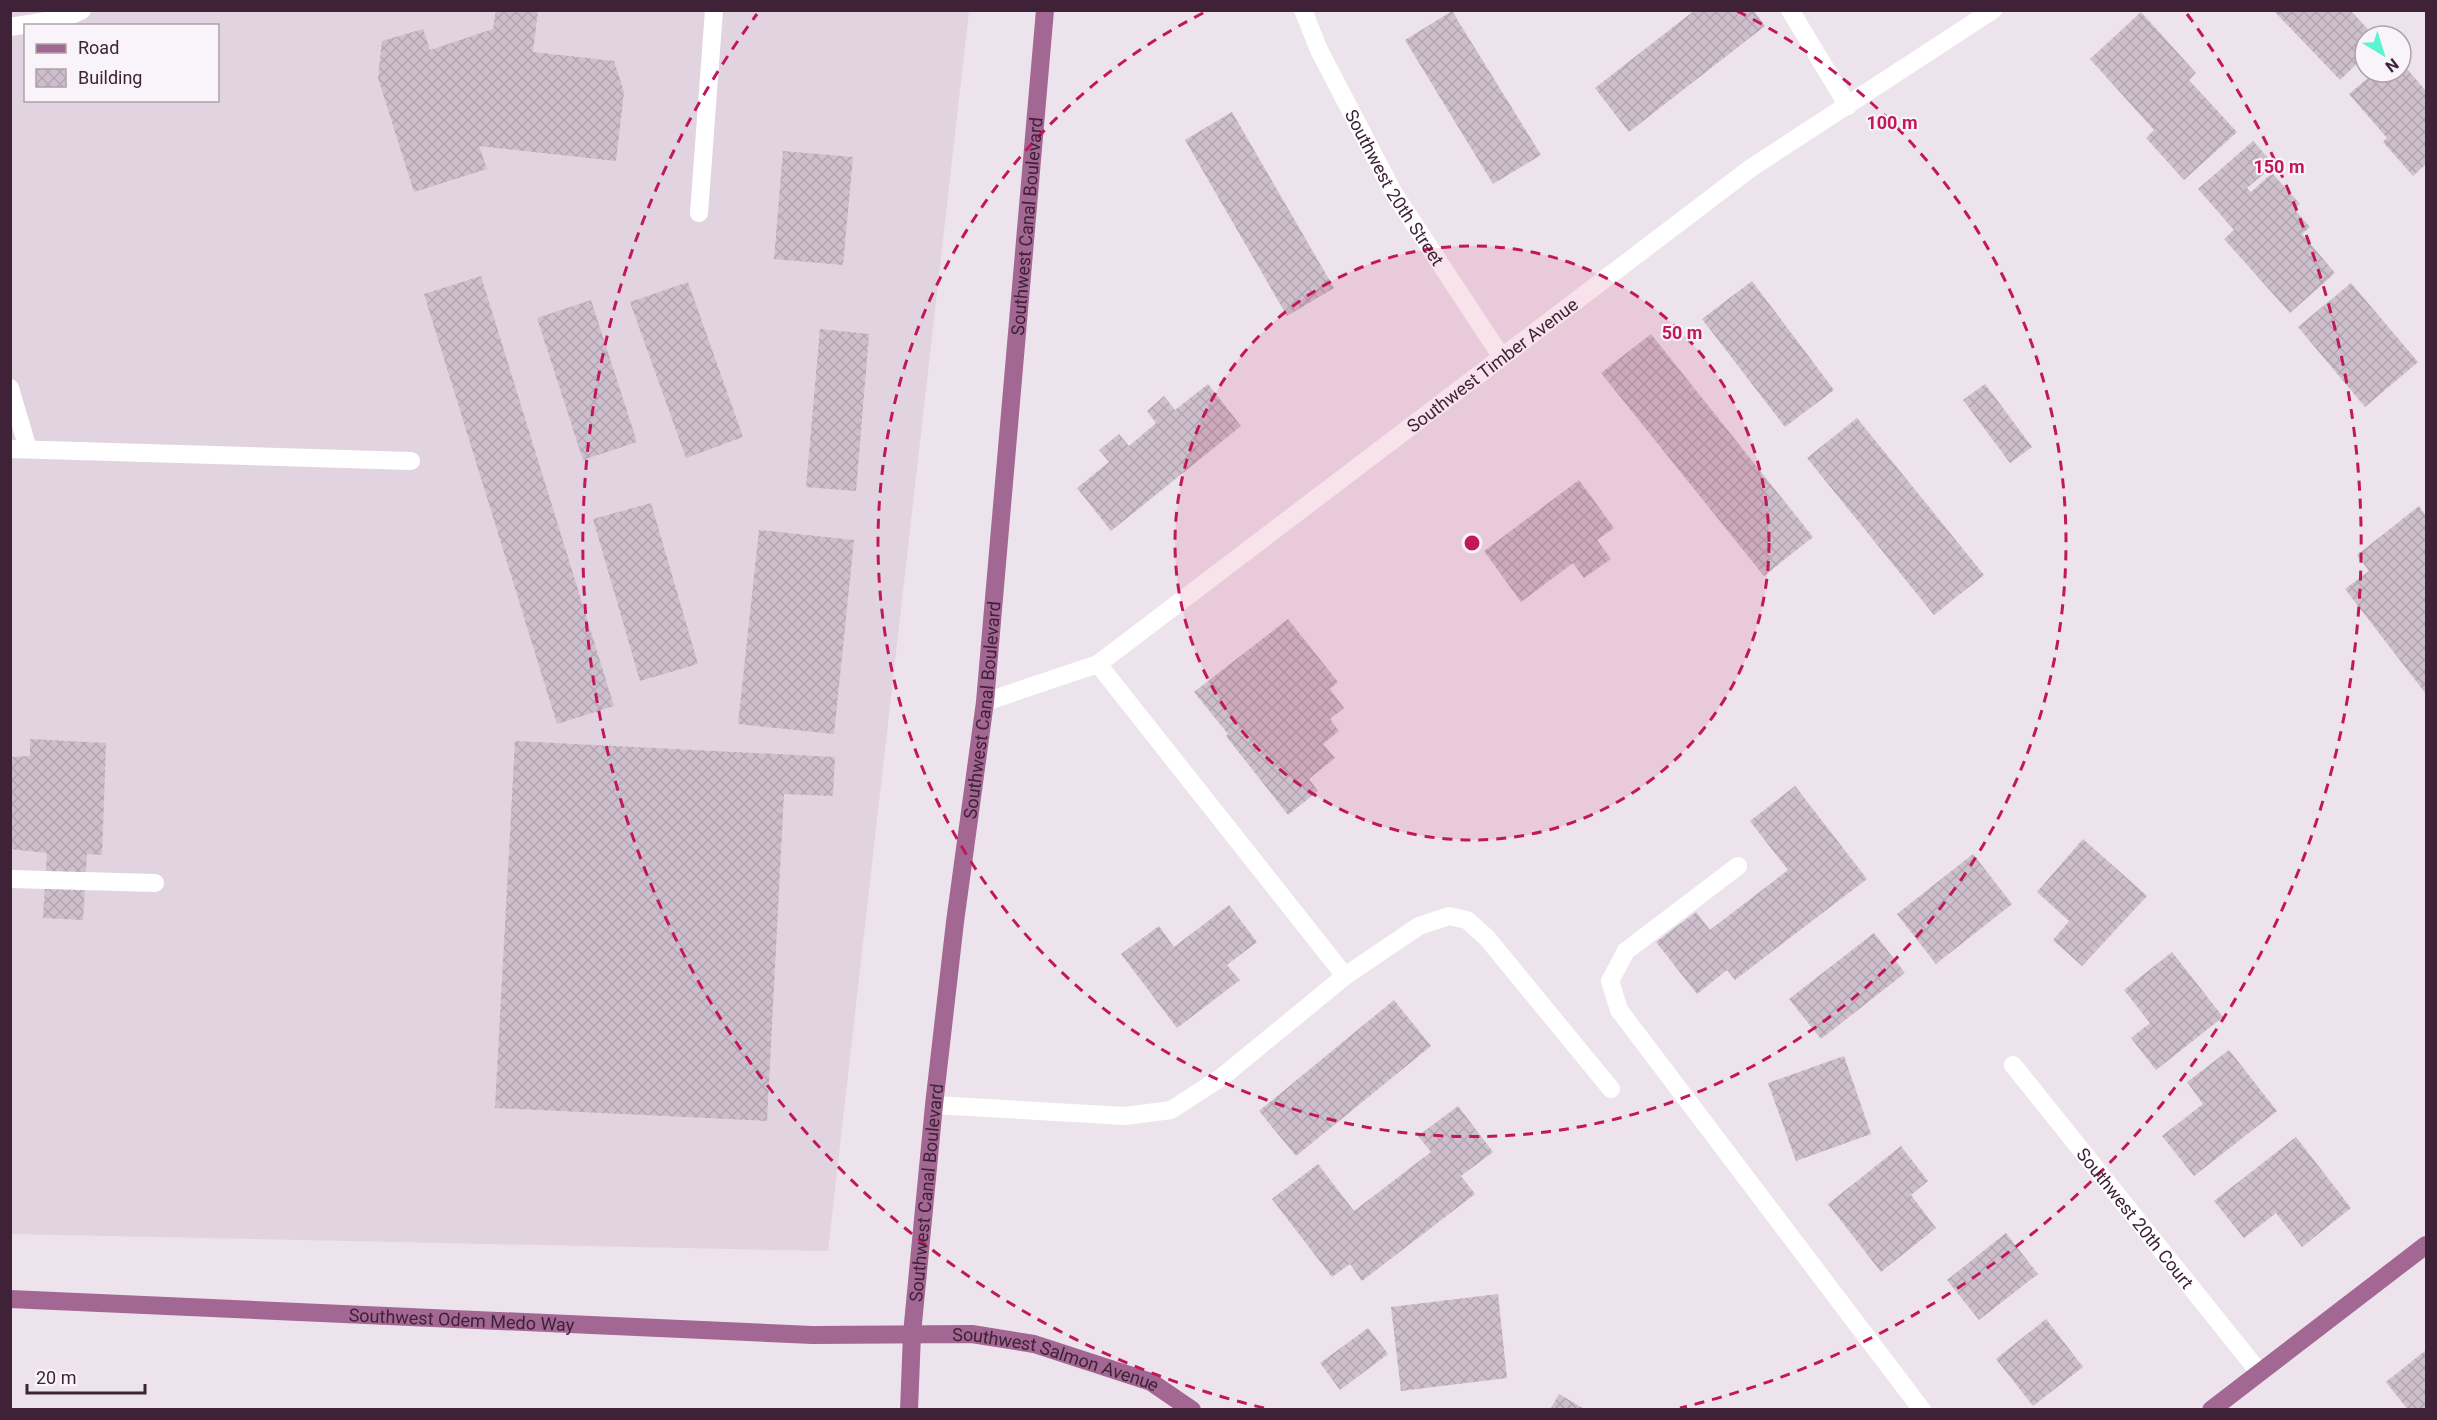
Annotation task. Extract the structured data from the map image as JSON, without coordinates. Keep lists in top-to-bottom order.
{
  "streets": {
    "main road": ["Southwest Canal Boulevard", "Southwest Odem Medo Way", "Southwest Salmon Avenue"],
    "street": ["Southwest 20th Street", "Southwest Timber Avenue", "Southwest 20th Court"]
  },
  "crossings": [
    ["Southwest 20th Street", "Southwest Timber Avenue"],
    ["Southwest Canal Boulevard", "Southwest Timber Avenue"],
    ["Southwest Canal Boulevard", "Southwest Odem Medo Way"],
    ["Southwest Canal Boulevard", "Southwest Salmon Avenue"],
    ["Southwest Odem Medo Way", "Southwest Salmon Avenue"]
  ],
  "legend": ["Road", "Building"],
  "scale_bar": "20 m",
  "north": "bottom right",
  "rings": ["100 m", "150 m", "50 m"]
}
